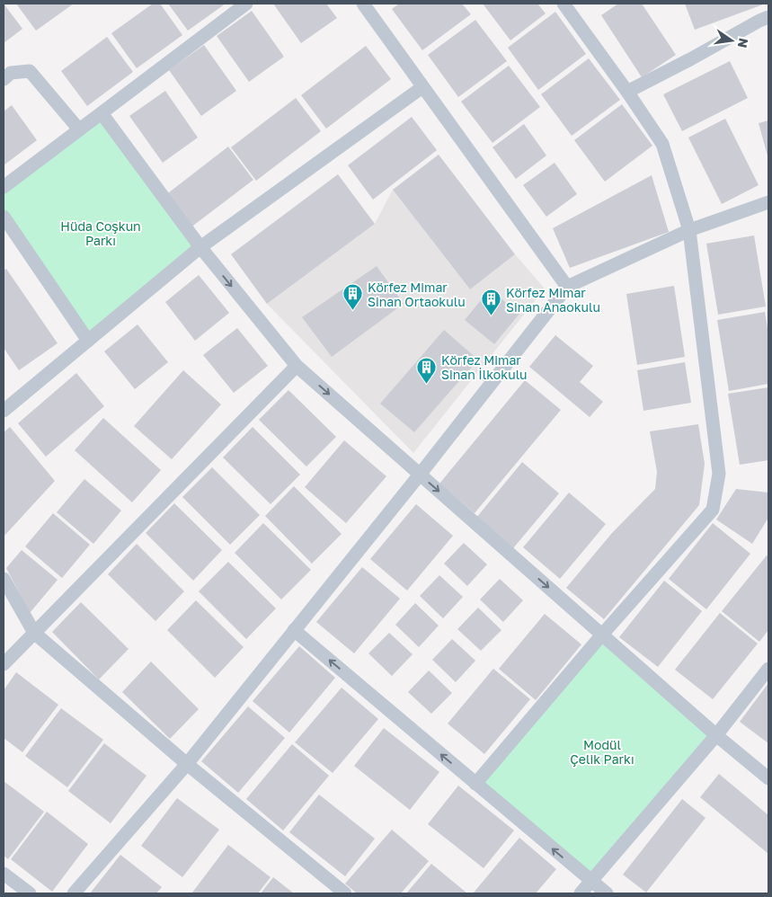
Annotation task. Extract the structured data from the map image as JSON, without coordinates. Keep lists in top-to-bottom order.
{
  "parks": ["Hüda Coşkun Parkı", "Modül Çelik Parkı"],
  "places": {
    "building": ["Körfez Mimar Sinan Ortaokulu", "Körfez Mimar Sinan Anaokulu", "Körfez Mimar Sinan İlkokulu"]
  },
  "north": "right"
}
